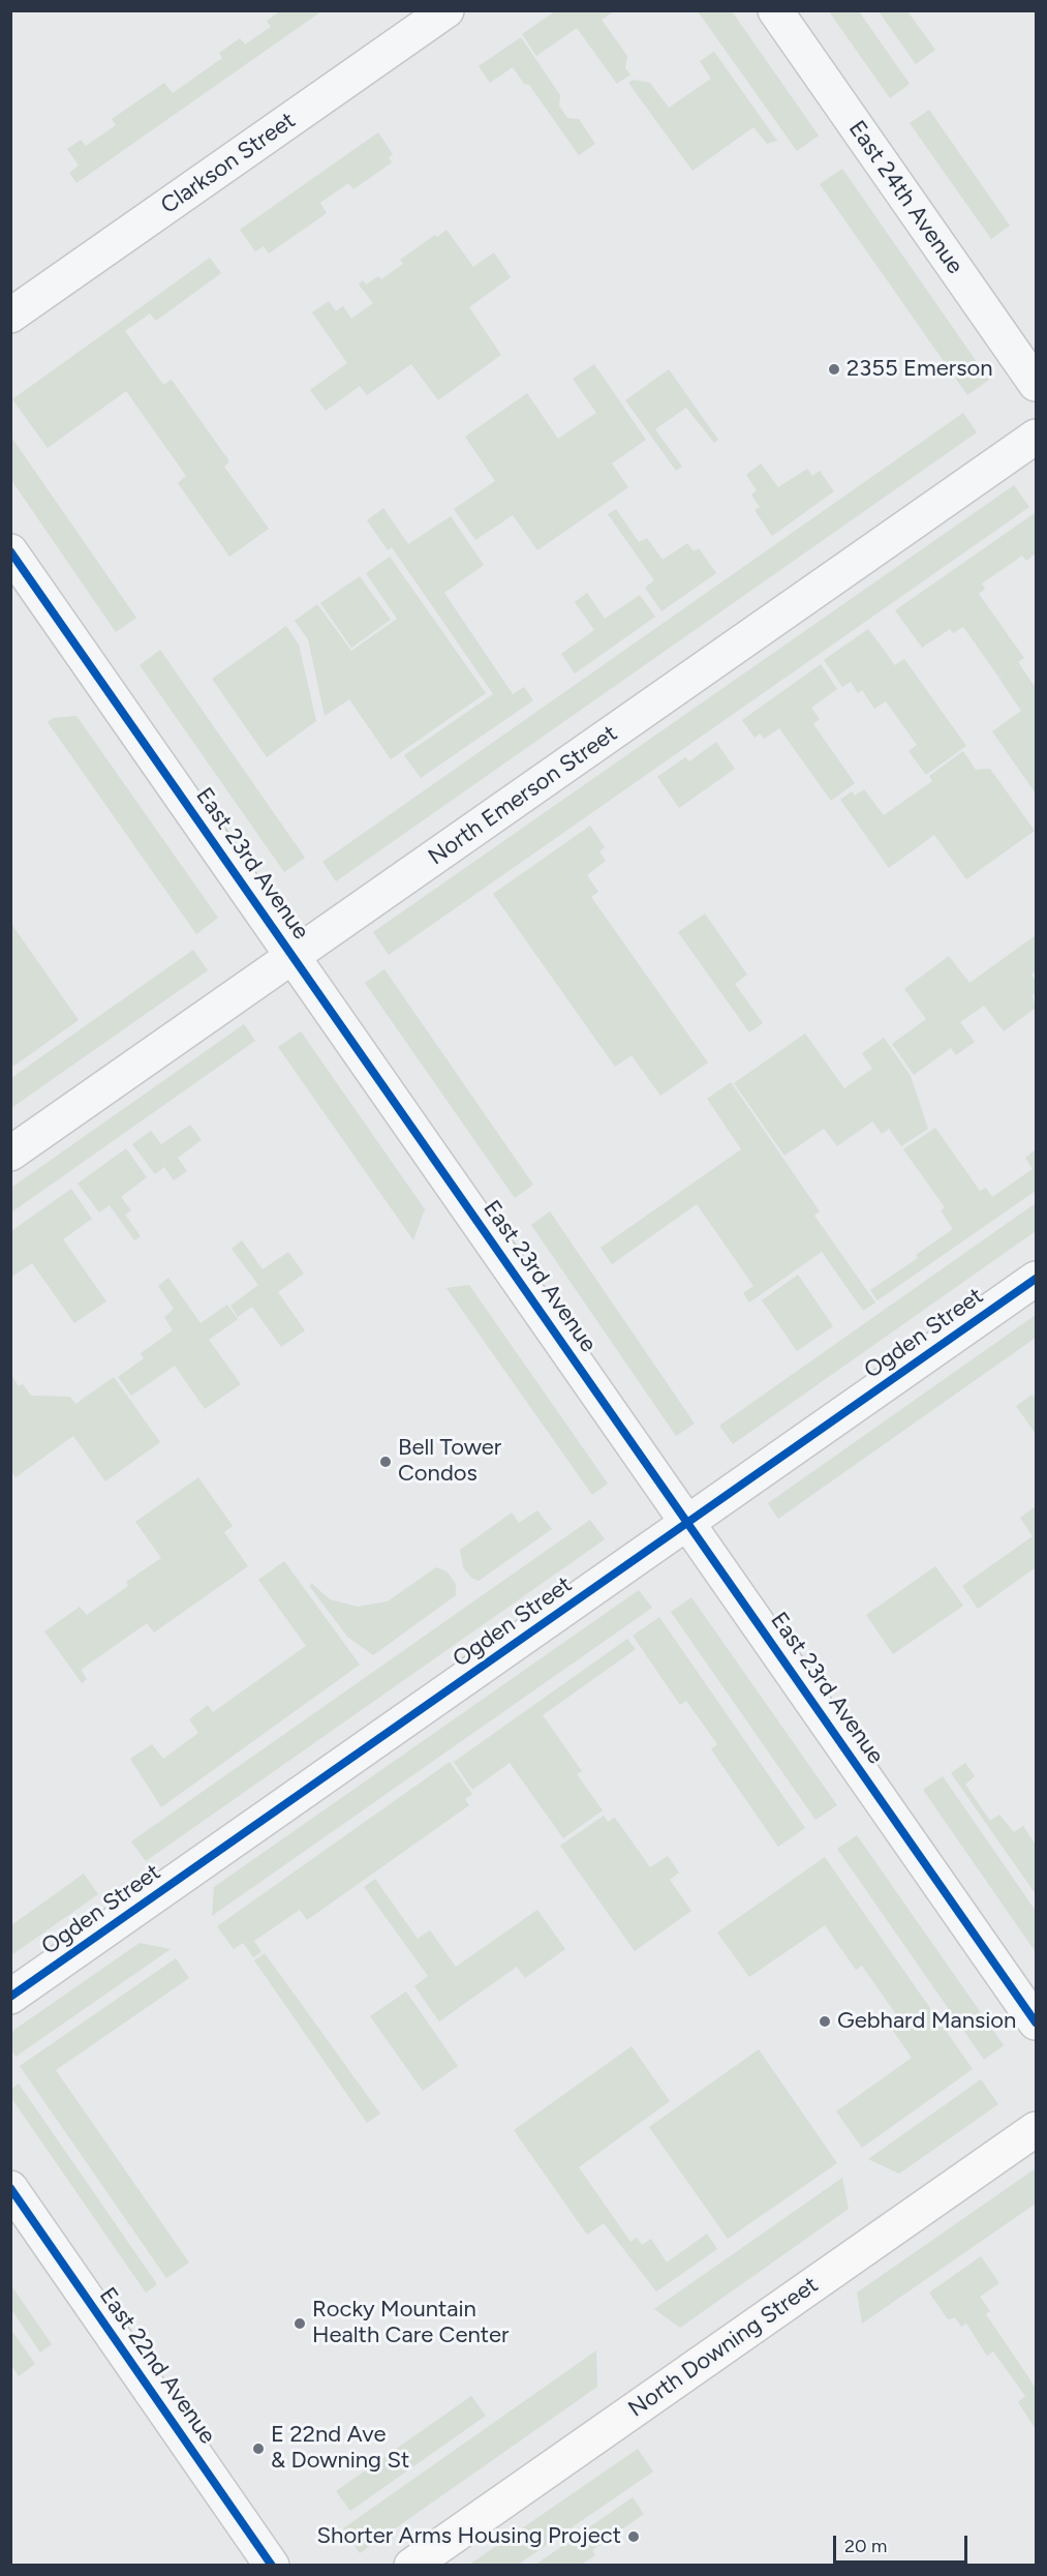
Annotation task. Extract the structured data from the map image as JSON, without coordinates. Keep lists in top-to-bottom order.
{
  "streets": {
    "main road": ["North Downing Street"],
    "street": [
      "Clarkson Street",
      "East 24th Avenue",
      "North Emerson Street",
      "East 23rd Avenue",
      "Ogden Street",
      "East 22nd Avenue"
    ]
  },
  "crossings": [
    ["North Emerson Street", "East 23rd Avenue"],
    ["East 23rd Avenue", "Ogden Street"]
  ],
  "places": [
    "2355 Emerson",
    "Bell Tower Condos",
    "Gebhard Mansion",
    "Rocky Mountain Health Care Center",
    "E 22nd Ave & Downing St",
    "Shorter Arms Housing Project"
  ],
  "scale_bar": "20 m"
}
